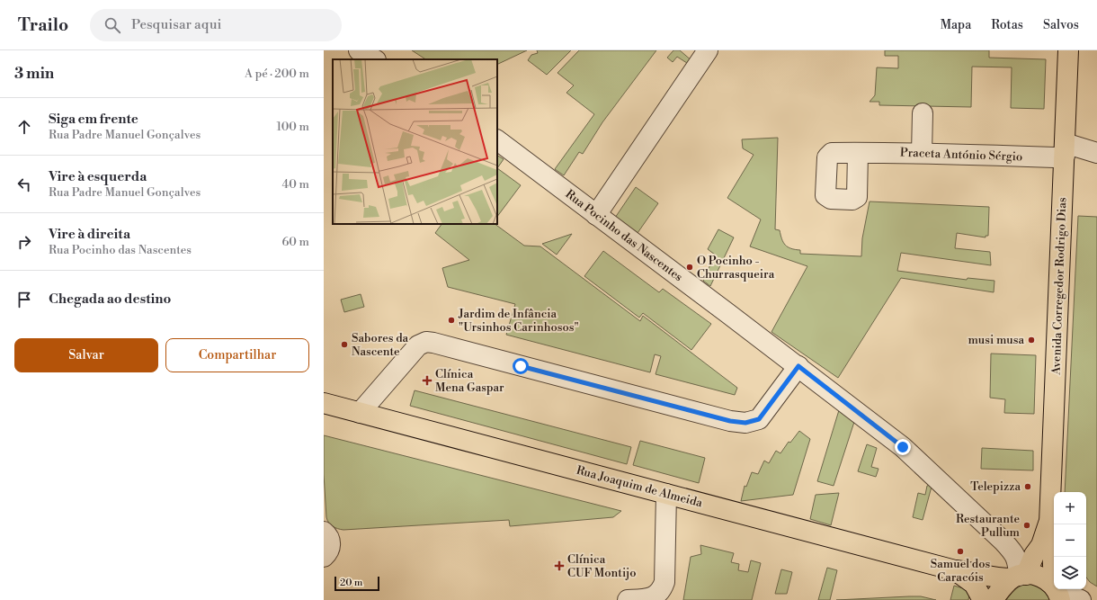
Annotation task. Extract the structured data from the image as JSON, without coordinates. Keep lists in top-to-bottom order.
{
  "streets": {
    "main road": ["Avenida Corregedor Rodrigo Dias", "Rua Joaquim de Almeida"],
    "street": ["Praceta António Sérgio", "Rua Pocinho das Nascentes"]
  },
  "crossings": [
    ["Praceta António Sérgio", "Avenida Corregedor Rodrigo Dias"],
    ["Rua Pocinho das Nascentes", "Avenida Corregedor Rodrigo Dias"],
    ["Rua Pocinho das Nascentes", "Rua Joaquim de Almeida"],
    ["Avenida Corregedor Rodrigo Dias", "Rua Joaquim de Almeida"]
  ],
  "places": {
    "other": [
      "O Pocinho - Churrasqueira",
      "Jardim de Infância \"Ursinhos Carinhosos\"",
      "musi musa",
      "Sabores da Nascente",
      "Telepizza",
      "Restaurante Pullum",
      "Samuel dos Caracóis"
    ],
    "health": ["Clínica Mena Gaspar", "Clínica CUF Montijo"]
  },
  "scale_bar": "20 m",
  "page": {
    "header": "Trailo",
    "search": "Pesquisar aqui",
    "nav": ["Mapa", "Rotas", "Salvos"],
    "heading": ["3 min", "A pé · 200 m"],
    "list": [
      ["Siga em frente", "Rua Padre Manuel Gonçalves", "100 m"],
      ["Vire à esquerda", "Rua Padre Manuel Gonçalves", "40 m"],
      ["Vire à direita", "Rua Pocinho das Nascentes", "60 m"],
      "Chegada ao destino"
    ],
    "buttons": ["Salvar", "Compartilhar"],
    "map_buttons": ["+", "−"],
    "scale": "20 m"
  }
}
